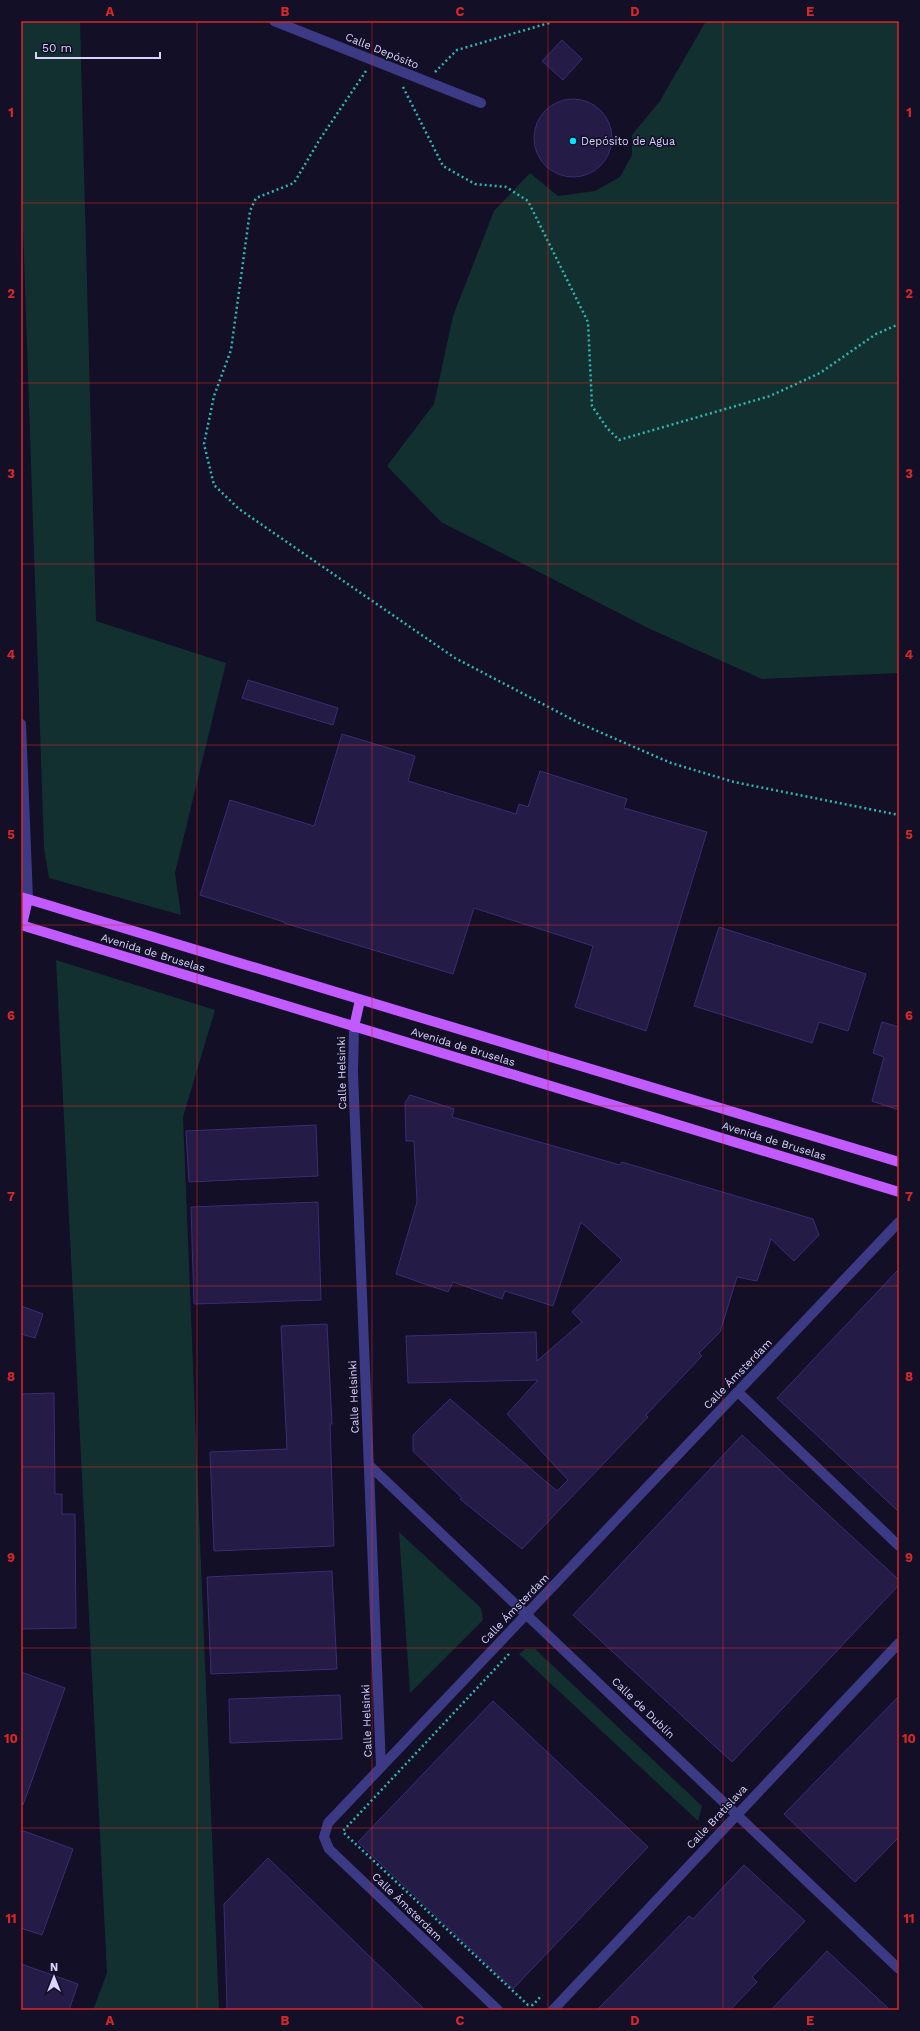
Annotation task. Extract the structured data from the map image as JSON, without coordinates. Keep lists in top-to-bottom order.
{
  "streets": {
    "main road": ["Avenida de Bruselas"],
    "street": [
      "Calle Depósito",
      "Calle Helsinki",
      "Calle Ámsterdam",
      "Calle de Dublín",
      "Calle Bratislava"
    ]
  },
  "crossings": [
    ["Avenida de Bruselas", "Calle Helsinki"],
    ["Calle Helsinki", "Calle Ámsterdam"],
    ["Calle Helsinki", "Calle de Dublín"],
    ["Calle Ámsterdam", "Calle de Dublín"],
    ["Calle de Dublín", "Calle Bratislava"]
  ],
  "places": ["Depósito de Agua"],
  "scale_bar": "50 m",
  "north": "top",
  "grid": {
    "columns": [
      "A",
      "B",
      "C",
      "D",
      "E"
    ],
    "rows": [
      "1",
      "2",
      "3",
      "4",
      "5",
      "6",
      "7",
      "8",
      "9",
      "10",
      "11"
    ]
  }
}
